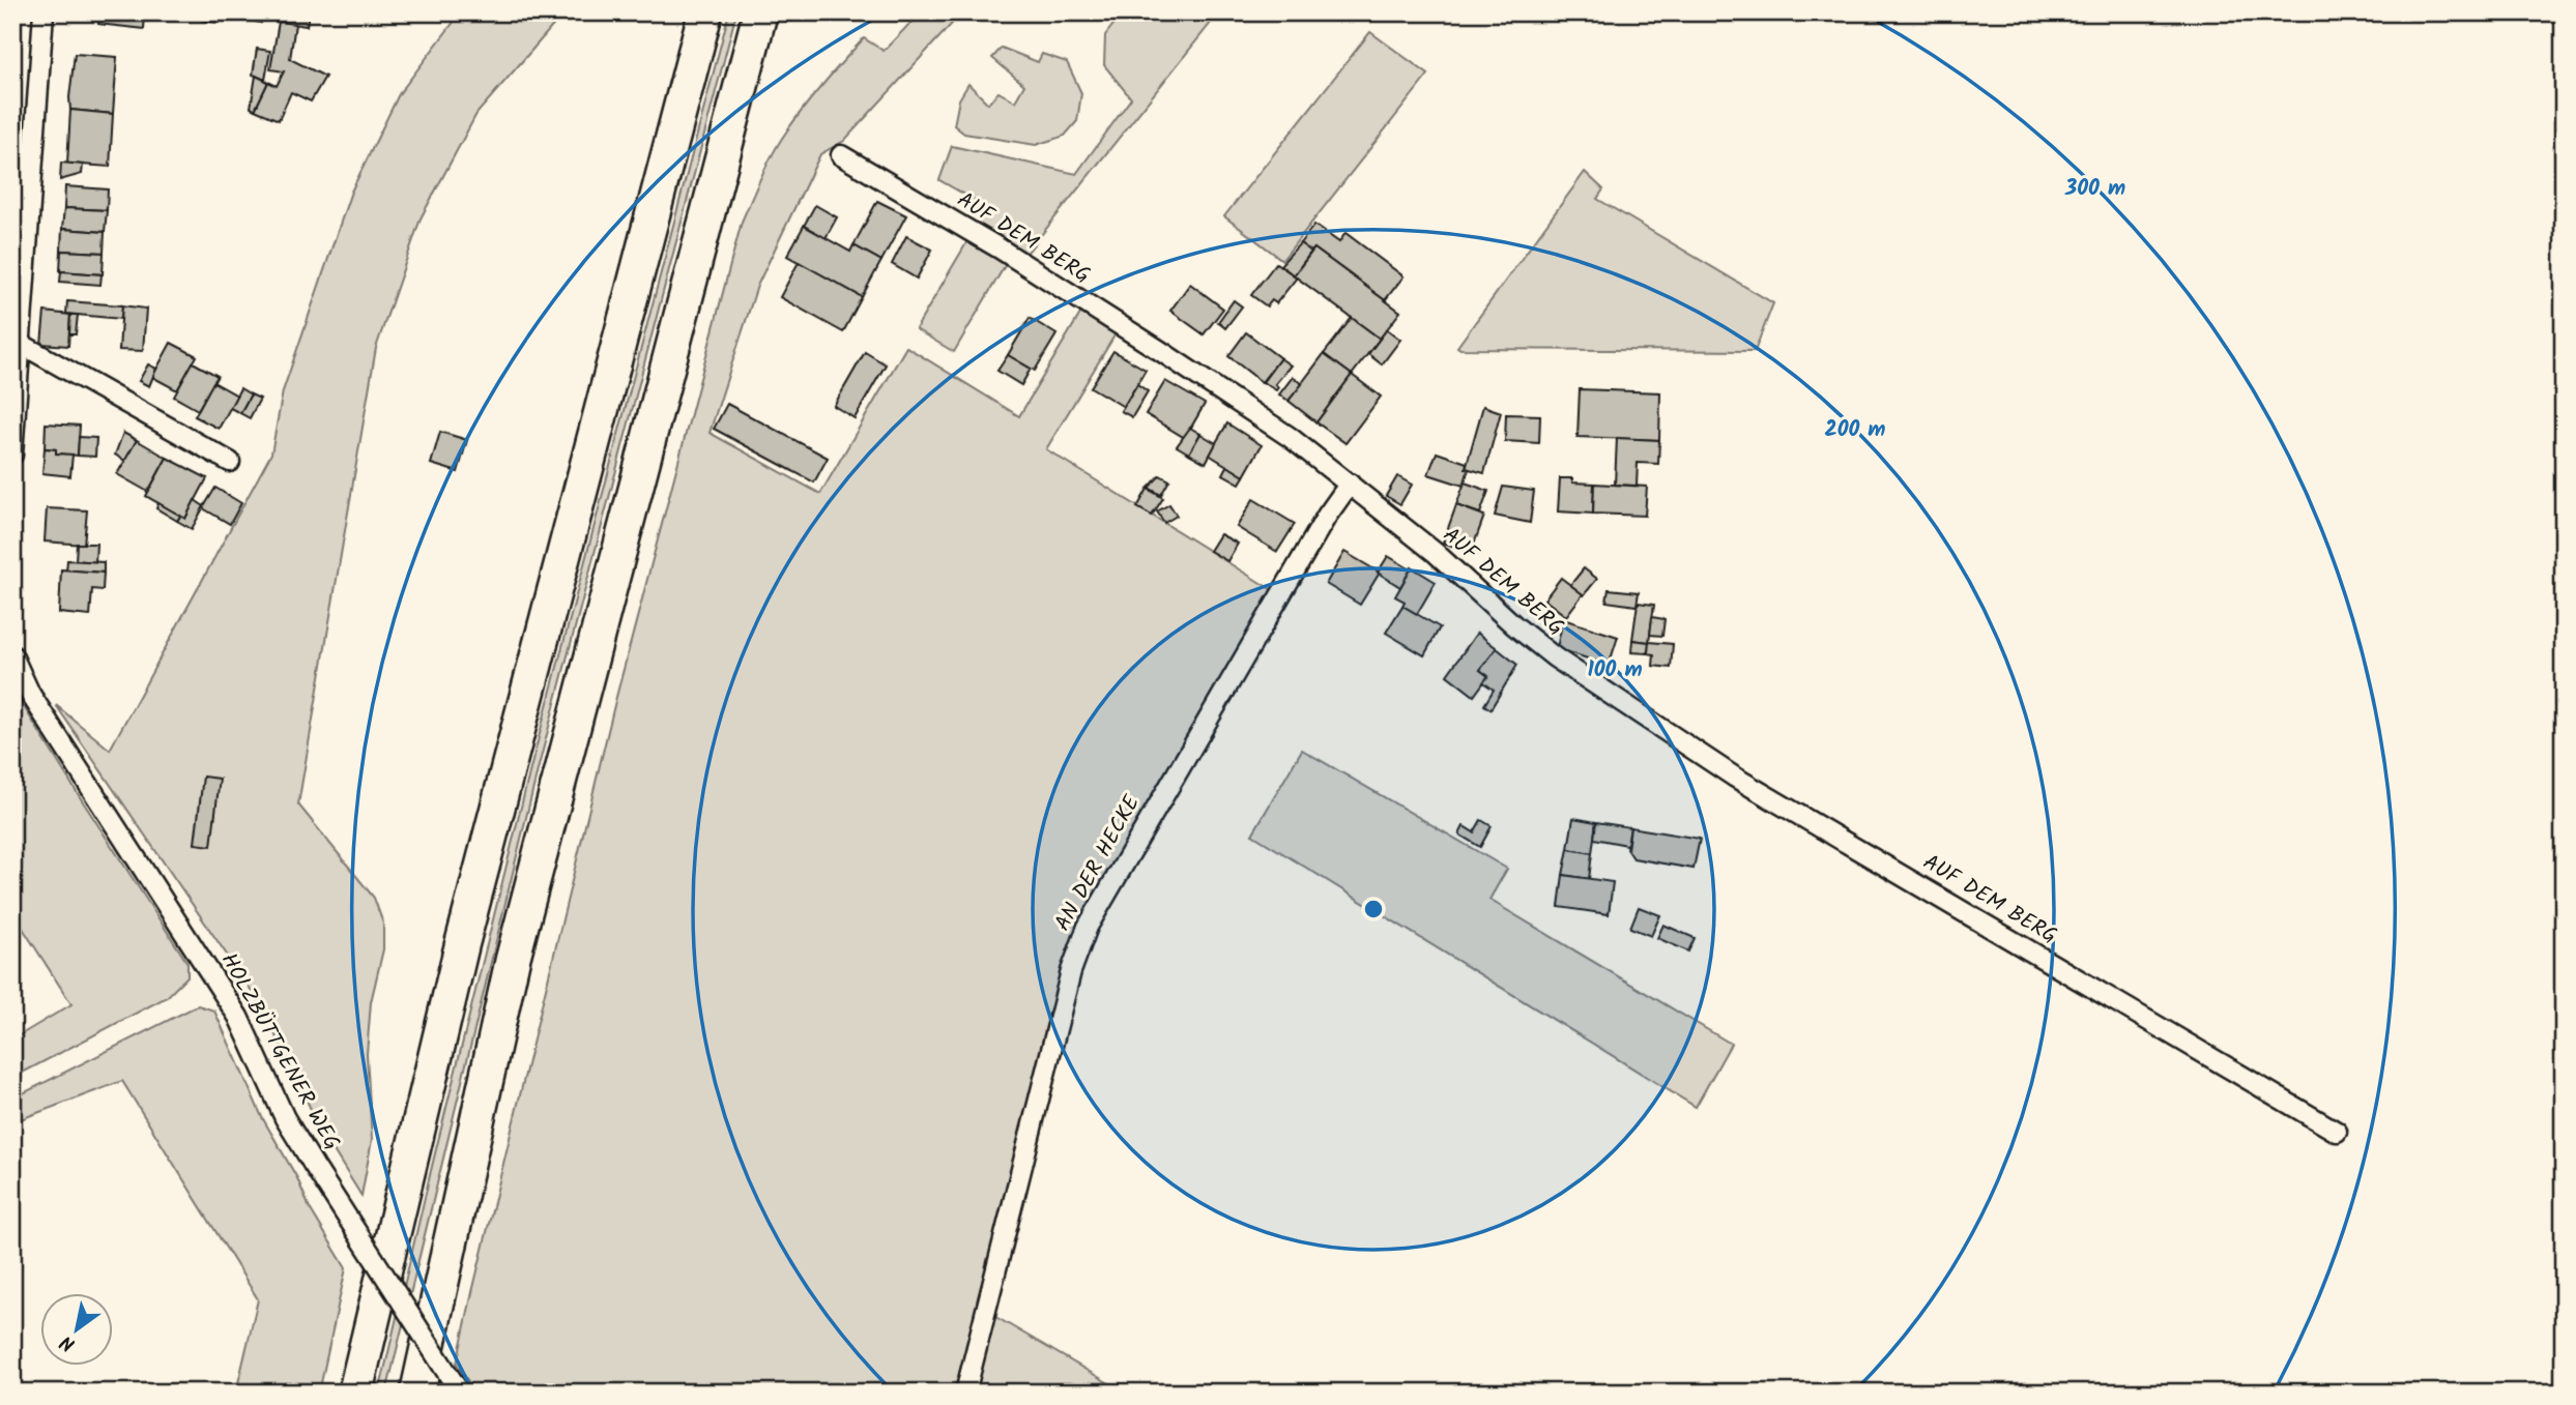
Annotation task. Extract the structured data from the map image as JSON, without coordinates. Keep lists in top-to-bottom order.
{
  "streets": {
    "street": ["AUF DEM BERG", "AN DER HECKE", "HOLZBÜTTGENER WEG"]
  },
  "crossings": [
    ["AUF DEM BERG", "AN DER HECKE"]
  ],
  "north": "bottom left",
  "rings": ["300 m", "200 m", "100 m"]
}
